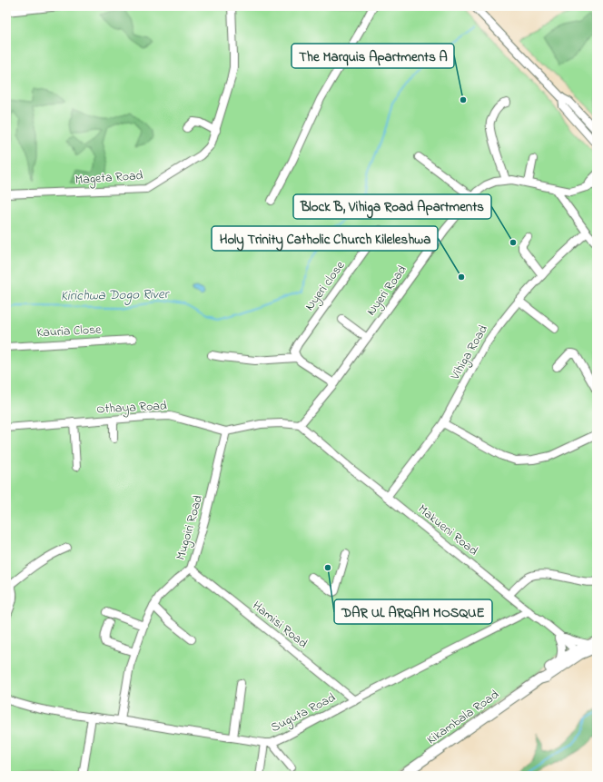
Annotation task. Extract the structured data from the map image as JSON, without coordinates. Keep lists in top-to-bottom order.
{
  "streets": {
    "main road": ["Kikambala Road"],
    "street": [
      "Mageta Road",
      "Nyeri close",
      "Nyeri Road",
      "Kauria Close",
      "Vihiga Road",
      "Othaya Road",
      "Mugoiri Road",
      "Makueni Road",
      "Hamisi Road",
      "Suguta Road"
    ]
  },
  "crossings": [
    ["Nyeri Road", "Othaya Road"],
    ["Nyeri Road", "Makueni Road"],
    ["Vihiga Road", "Makueni Road"],
    ["Othaya Road", "Mugoiri Road"],
    ["Othaya Road", "Makueni Road"],
    ["Mugoiri Road", "Hamisi Road"],
    ["Mugoiri Road", "Suguta Road"],
    ["Makueni Road", "Suguta Road"],
    ["Hamisi Road", "Suguta Road"]
  ],
  "water": ["Kirichwa Dogo River"],
  "places": [
    "The Marquis Apartments A",
    "Block B, Vihiga Road Apartments",
    "Holy Trinity Catholic Church Kileleshwa",
    "DAR UL ARQAM MOSQUE"
  ]
}
